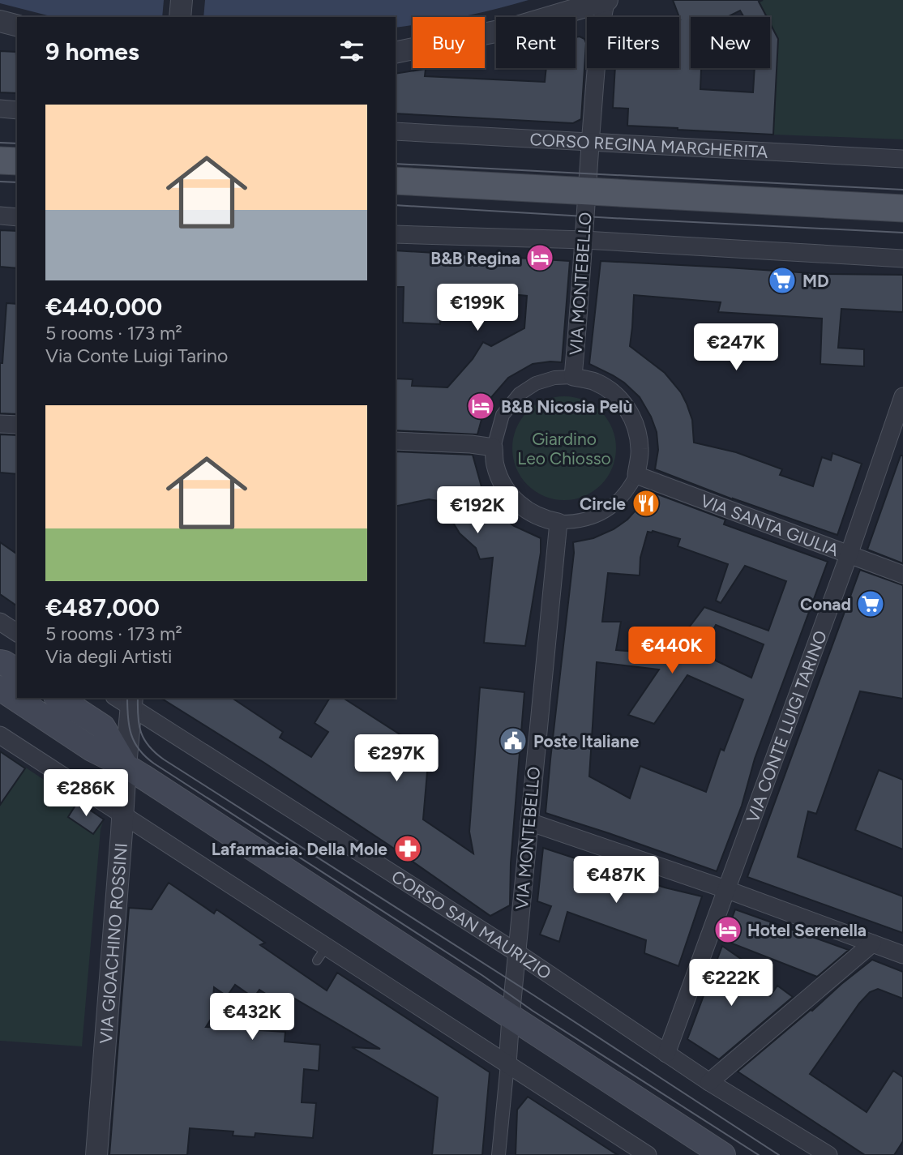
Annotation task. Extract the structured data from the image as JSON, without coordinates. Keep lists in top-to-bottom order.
{
  "streets": {
    "street": [
      "CORSO REGINA MARGHERITA",
      "VIA MONTEBELLO",
      "VIA SANTA GIULIA",
      "VIA CONTE LUIGI TARINO",
      "CORSO SAN MAURIZIO",
      "VIA GIOACHINO ROSSINI"
    ]
  },
  "crossings": [
    ["CORSO REGINA MARGHERITA", "VIA MONTEBELLO"],
    ["VIA MONTEBELLO", "VIA SANTA GIULIA"],
    ["VIA MONTEBELLO", "CORSO SAN MAURIZIO"],
    ["VIA SANTA GIULIA", "VIA CONTE LUIGI TARINO"],
    ["VIA CONTE LUIGI TARINO", "CORSO SAN MAURIZIO"],
    ["CORSO SAN MAURIZIO", "VIA GIOACHINO ROSSINI"]
  ],
  "parks": ["Giardino Leo Chiosso"],
  "places": {
    "hotel": ["B&B Regina", "B&B Nicosia Pelù", "Hotel Serenella"],
    "supermarket": ["MD", "Conad"],
    "restaurant": ["Circle"],
    "public building": ["Poste Italiane"],
    "pharmacy": ["Lafarmacia. Della Mole"]
  },
  "page": {
    "chip": [
      "Buy",
      "Rent",
      "Filters",
      "New"
    ],
    "heading": "9 homes",
    "list": [
      {
        "name": "€440,000",
        "note": "5 rooms · 173 m² · Via Conte Luigi Tarino"
      },
      {
        "name": "€487,000",
        "note": "5 rooms · 173 m² · Via degli Artisti"
      }
    ],
    "price": [
      "€199K",
      "€247K",
      "€192K",
      "€440K",
      "€297K",
      "€286K",
      "€487K",
      "€222K",
      "€432K"
    ]
  }
}
